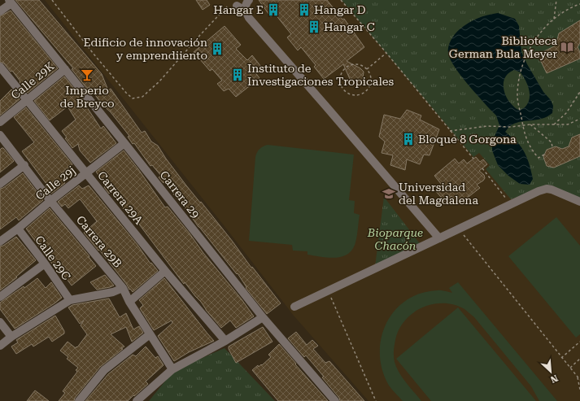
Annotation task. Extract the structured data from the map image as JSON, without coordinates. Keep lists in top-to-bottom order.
{
  "streets": {
    "street": [
      "Calle 29K",
      "Calle 29j",
      "Carrera 29",
      "Carrera 29A",
      "Carrera 29B",
      "Calle 29C"
    ]
  },
  "crossings": [
    ["Calle 29K", "Carrera 29"],
    ["Calle 29K", "Carrera 29A"],
    ["Calle 29j", "Carrera 29"],
    ["Calle 29j", "Carrera 29A"],
    ["Calle 29j", "Carrera 29B"],
    ["Calle 29j", "Calle 29C"]
  ],
  "parks": ["Bioparque Chacón"],
  "places": {
    "building": [
      "Hangar E",
      "Hangar D",
      "Hangar C",
      "Edificio de innovación y emprendiiento",
      "Instituto de Investigaciones Tropicales",
      "Bloque 8 Gorgona"
    ],
    "library": ["Biblioteca German Bula Meyer"],
    "bar": ["Imperio de Breyco"],
    "school or university": ["Universidad del Magdalena"]
  },
  "north": "bottom right"
}
